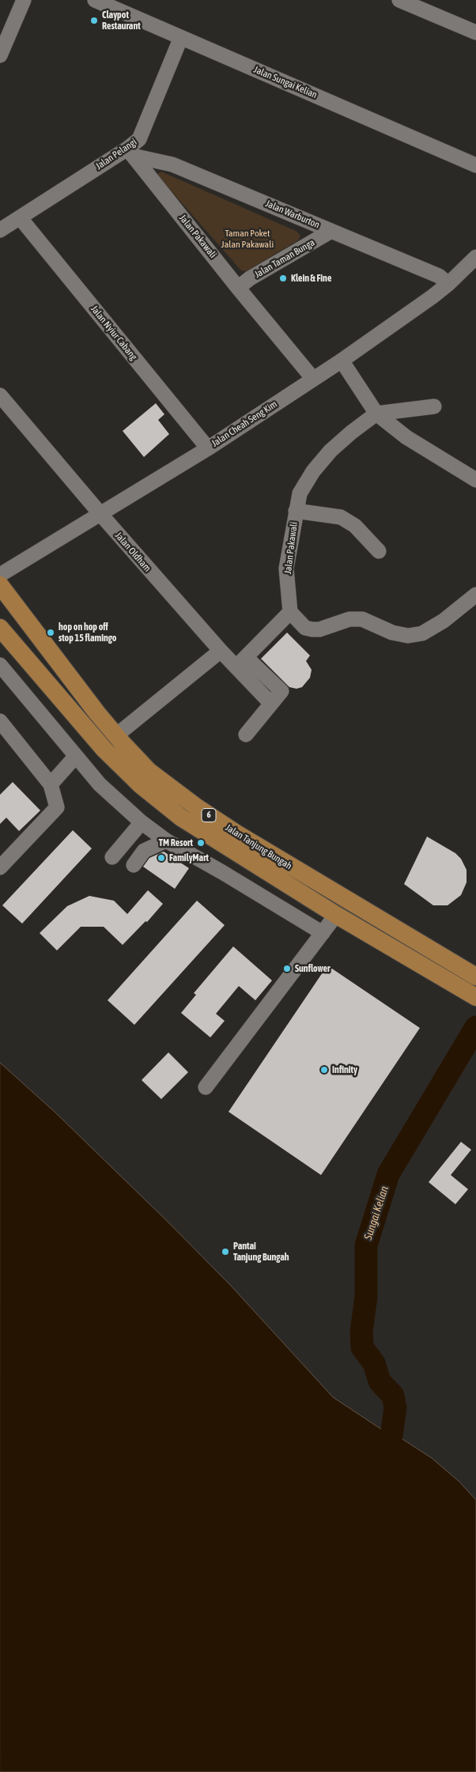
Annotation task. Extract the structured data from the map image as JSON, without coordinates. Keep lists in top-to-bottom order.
{
  "streets": {
    "main road": ["6", "Jalan Tanjung Bungah"],
    "street": [
      "Jalan Sungai Kelian",
      "Jalan Pelangi",
      "Jalan Warburton",
      "Jalan Pakawali",
      "Jalan Taman Bunga",
      "Jalan Nyiur Cabang",
      "Jalan Cheah Seng Kim",
      "Jalan Oldham"
    ]
  },
  "crossings": [
    ["Jalan Sungai Kelian", "Jalan Pelangi"],
    ["Jalan Pelangi", "Jalan Warburton"],
    ["Jalan Pelangi", "Jalan Pakawali"],
    ["Jalan Pelangi", "Jalan Nyiur Cabang"],
    ["Jalan Warburton", "Jalan Pakawali"],
    ["Jalan Warburton", "Jalan Taman Bunga"],
    ["Jalan Warburton", "Jalan Cheah Seng Kim"],
    ["Jalan Pakawali", "Jalan Taman Bunga"],
    ["Jalan Pakawali", "Jalan Cheah Seng Kim"],
    ["Jalan Nyiur Cabang", "Jalan Cheah Seng Kim"],
    ["Jalan Cheah Seng Kim", "Jalan Oldham"]
  ],
  "water": ["Sungai Kelian"],
  "parks": ["Taman Poket Jalan Pakawali"],
  "places": [
    "Claypot Restaurant",
    "Klein & Fine",
    "hop on hop off stop 15 flamingo",
    "TM Resort",
    "FamilyMart",
    "Sunflower",
    "Infinity",
    "Pantai Tanjung Bungah"
  ]
}
